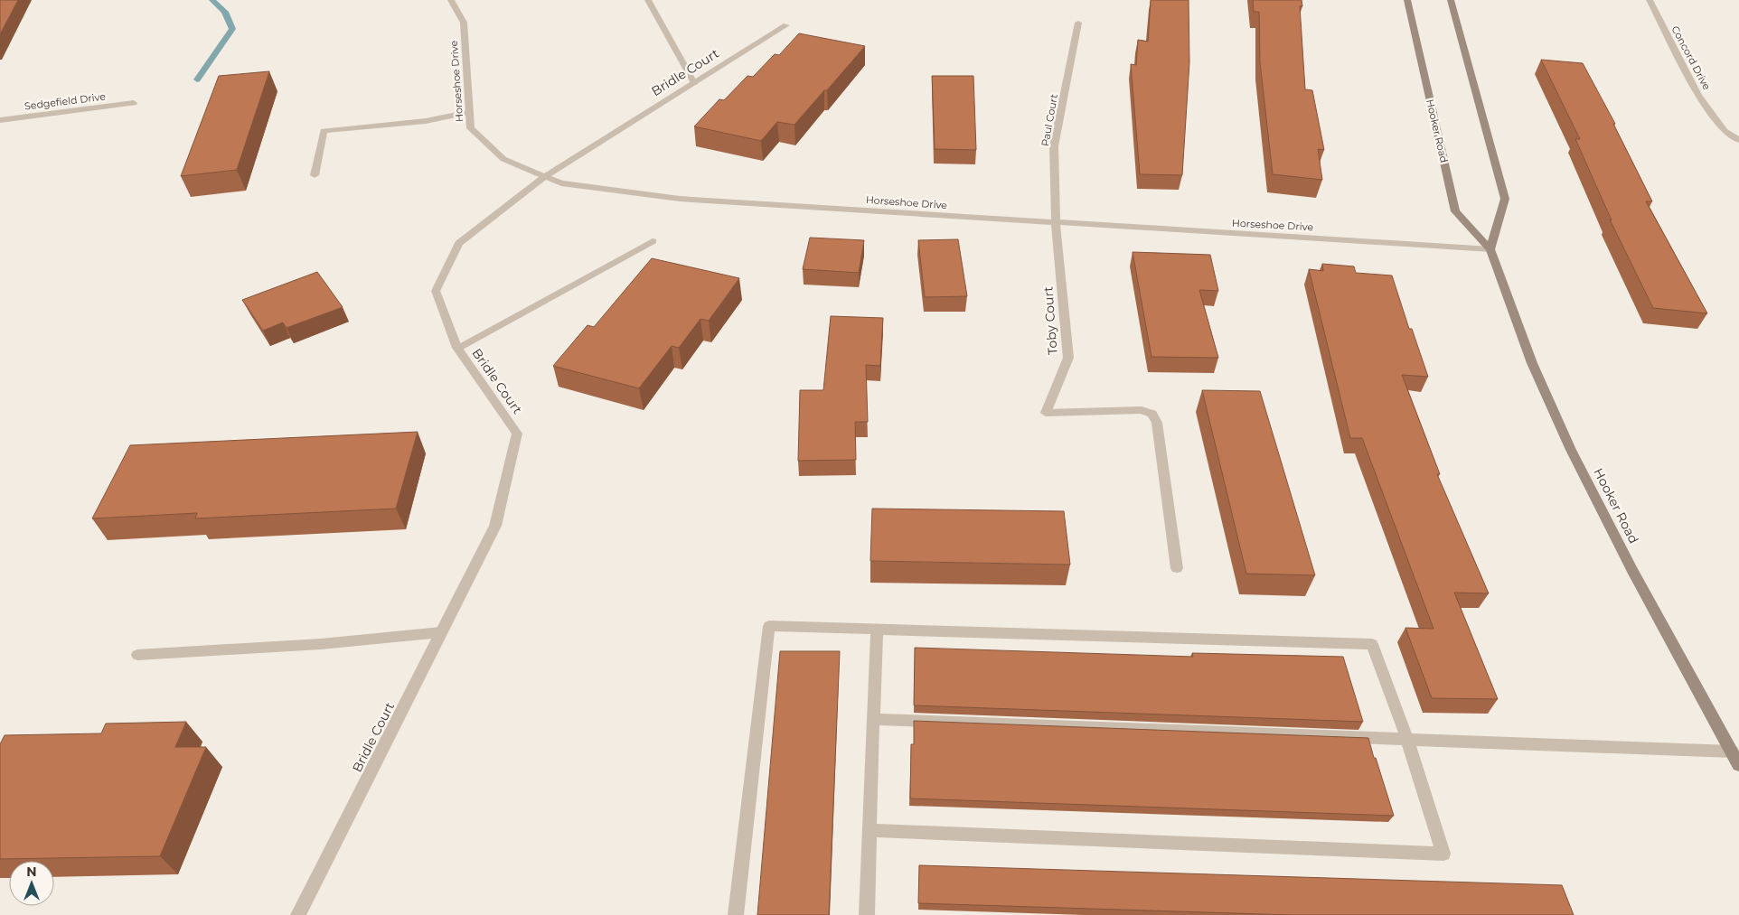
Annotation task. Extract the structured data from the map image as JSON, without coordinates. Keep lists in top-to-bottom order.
{
  "streets": {
    "main road": ["Hooker Road"],
    "street": [
      "Concord Drive",
      "Bridle Court",
      "Horseshoe Drive",
      "Sedgefield Drive",
      "Paul Court",
      "Toby Court"
    ]
  },
  "crossings": [
    ["Bridle Court", "Horseshoe Drive"],
    ["Horseshoe Drive", "Paul Court"],
    ["Horseshoe Drive", "Hooker Road"],
    ["Horseshoe Drive", "Toby Court"],
    ["Paul Court", "Toby Court"]
  ],
  "north": "top"
}
